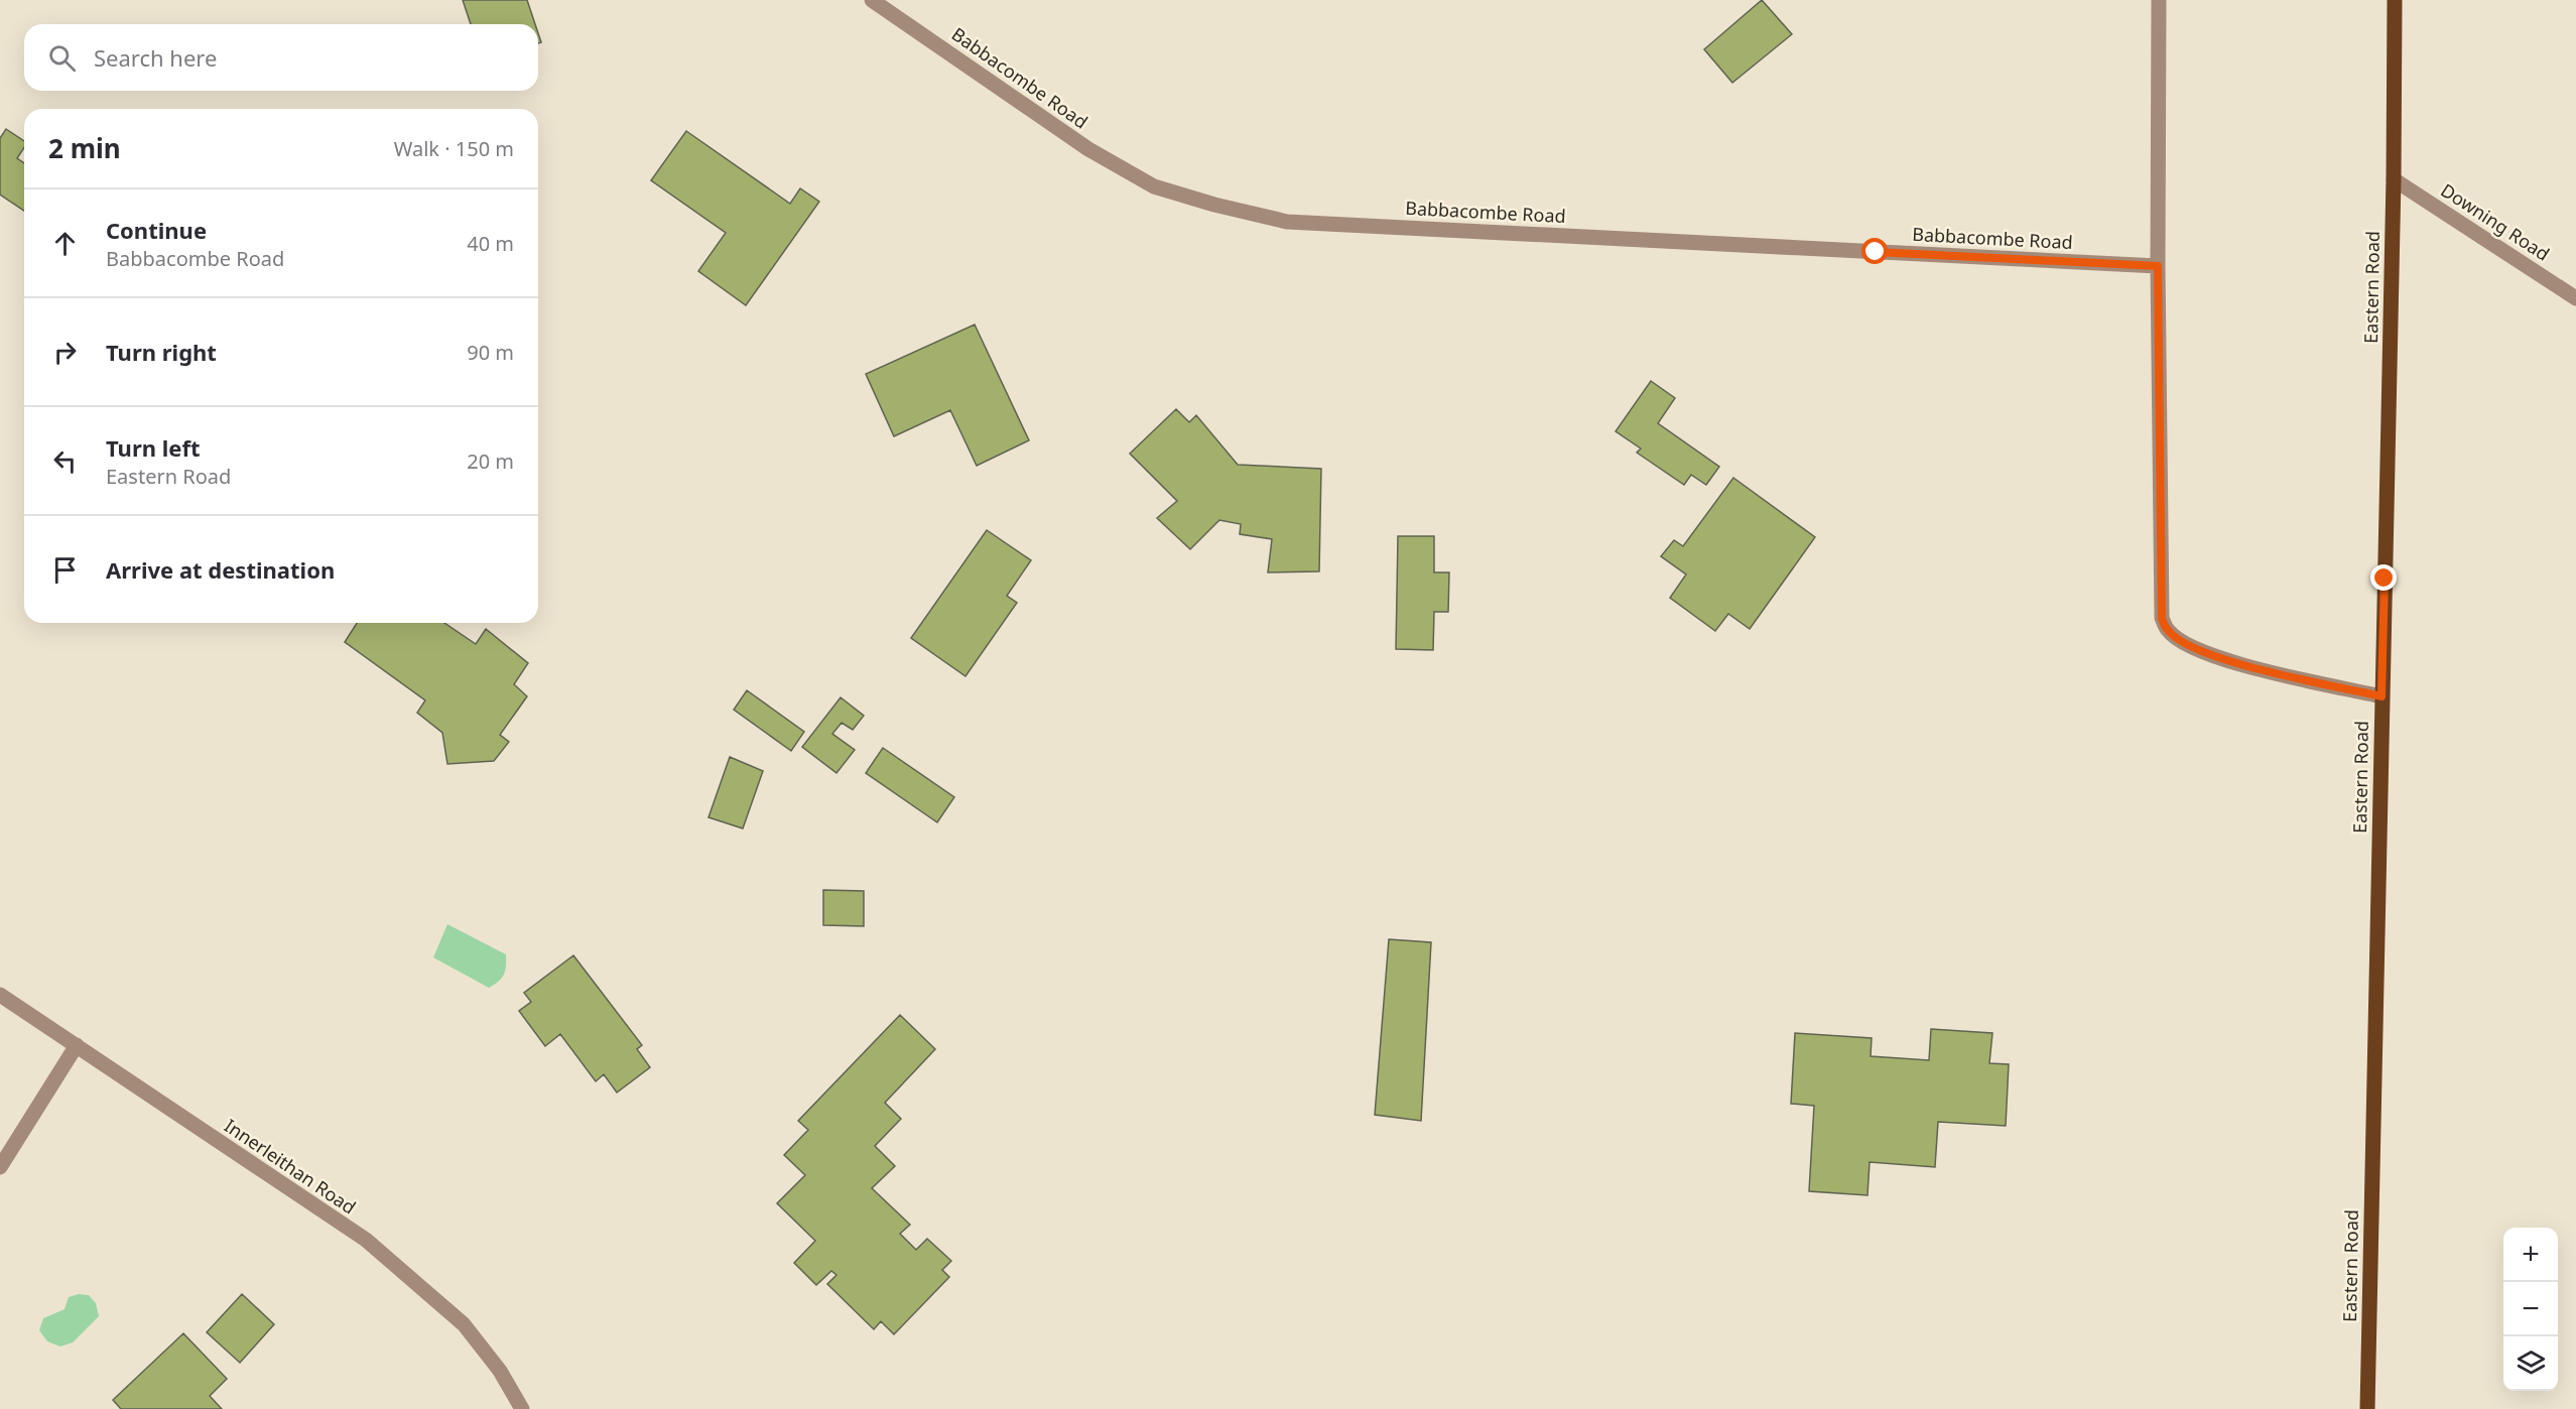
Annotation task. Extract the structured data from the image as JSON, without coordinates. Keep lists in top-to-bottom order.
{
  "streets": {
    "main road": ["Eastern Road"],
    "street": ["Babbacombe Road", "Downing Road", "Innerleithan Road"]
  },
  "crossings": [
    ["Downing Road", "Eastern Road"]
  ],
  "page": {
    "search": "Search here",
    "heading": ["2 min", "Walk · 150 m"],
    "list": [
      ["Continue", "Babbacombe Road", "40 m"],
      ["Turn right", "90 m"],
      ["Turn left", "Eastern Road", "20 m"],
      "Arrive at destination"
    ],
    "map_buttons": ["+", "−"]
  }
}
